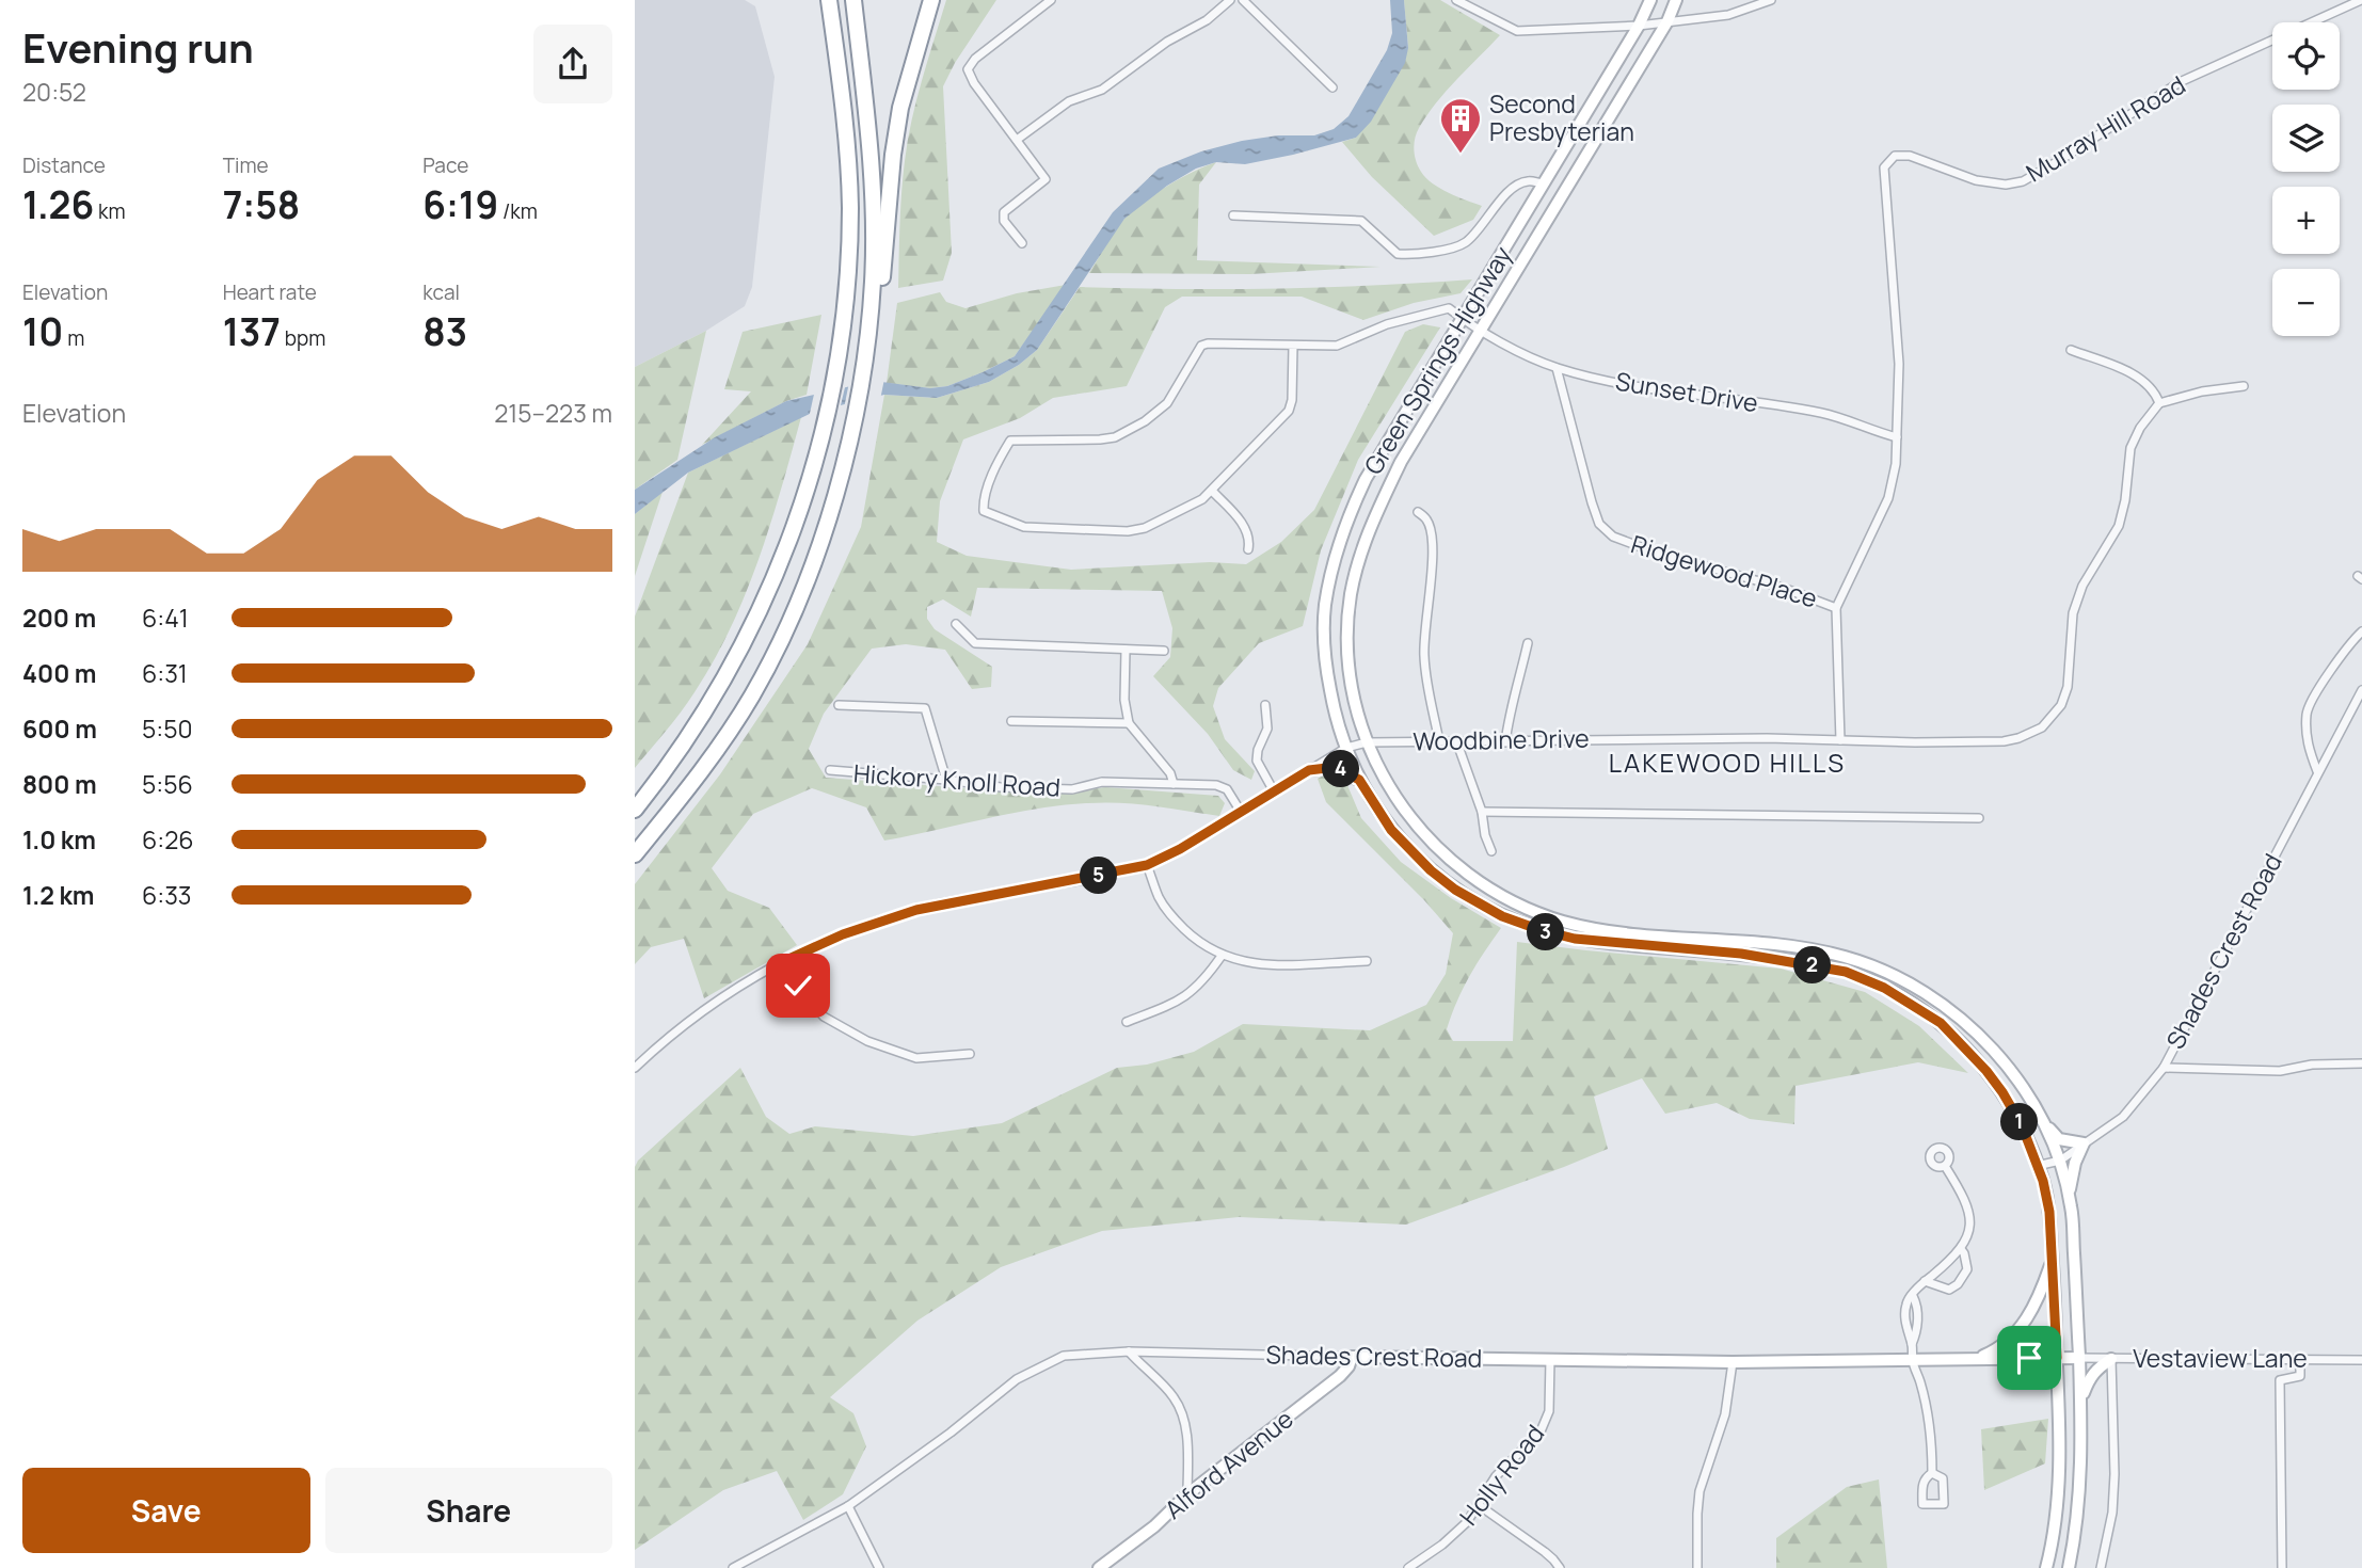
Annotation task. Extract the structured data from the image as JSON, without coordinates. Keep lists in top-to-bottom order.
{
  "streets": {
    "main road": ["Green Springs Highway", "Shades Crest Road", "Alford Avenue"],
    "street": [
      "Murray Hill Road",
      "Sunset Drive",
      "Ridgewood Place",
      "Woodbine Drive",
      "Hickory Knoll Road",
      "Vestaview Lane",
      "Holly Road"
    ]
  },
  "crossings": [
    ["Murray Hill Road", "Sunset Drive"],
    ["Green Springs Highway", "Sunset Drive"],
    ["Green Springs Highway", "Woodbine Drive"],
    ["Sunset Drive", "Ridgewood Place"],
    ["Woodbine Drive", "Hickory Knoll Road"],
    ["Shades Crest Road", "Vestaview Lane"],
    ["Shades Crest Road", "Alford Avenue"],
    ["Shades Crest Road", "Holly Road"]
  ],
  "districts": ["LAKEWOOD HILLS"],
  "places": {
    "building": ["Second Presbyterian"]
  },
  "page": {
    "heading": ["Evening run", "20:52"],
    "map_buttons": ["+", "−"],
    "stats": [
      ["Distance", "1.26 km"],
      ["Time", "7:58"],
      ["Pace", "6:19 /km"],
      ["Elevation", "10 m"],
      ["Heart rate", "137 bpm"],
      ["kcal", "83"]
    ],
    "chart": ["Elevation", "215–223 m"],
    "list": [
      {
        "name": "200 m",
        "note": "6:41"
      },
      {
        "name": "400 m",
        "note": "6:31"
      },
      {
        "name": "600 m",
        "note": "5:50"
      },
      {
        "name": "800 m",
        "note": "5:56"
      },
      {
        "name": "1.0 km",
        "note": "6:26"
      },
      {
        "name": "1.2 km",
        "note": "6:33"
      }
    ],
    "pins": [
      "4",
      "5",
      "3",
      "2",
      "1"
    ],
    "buttons": ["Save", "Share"]
  }
}
